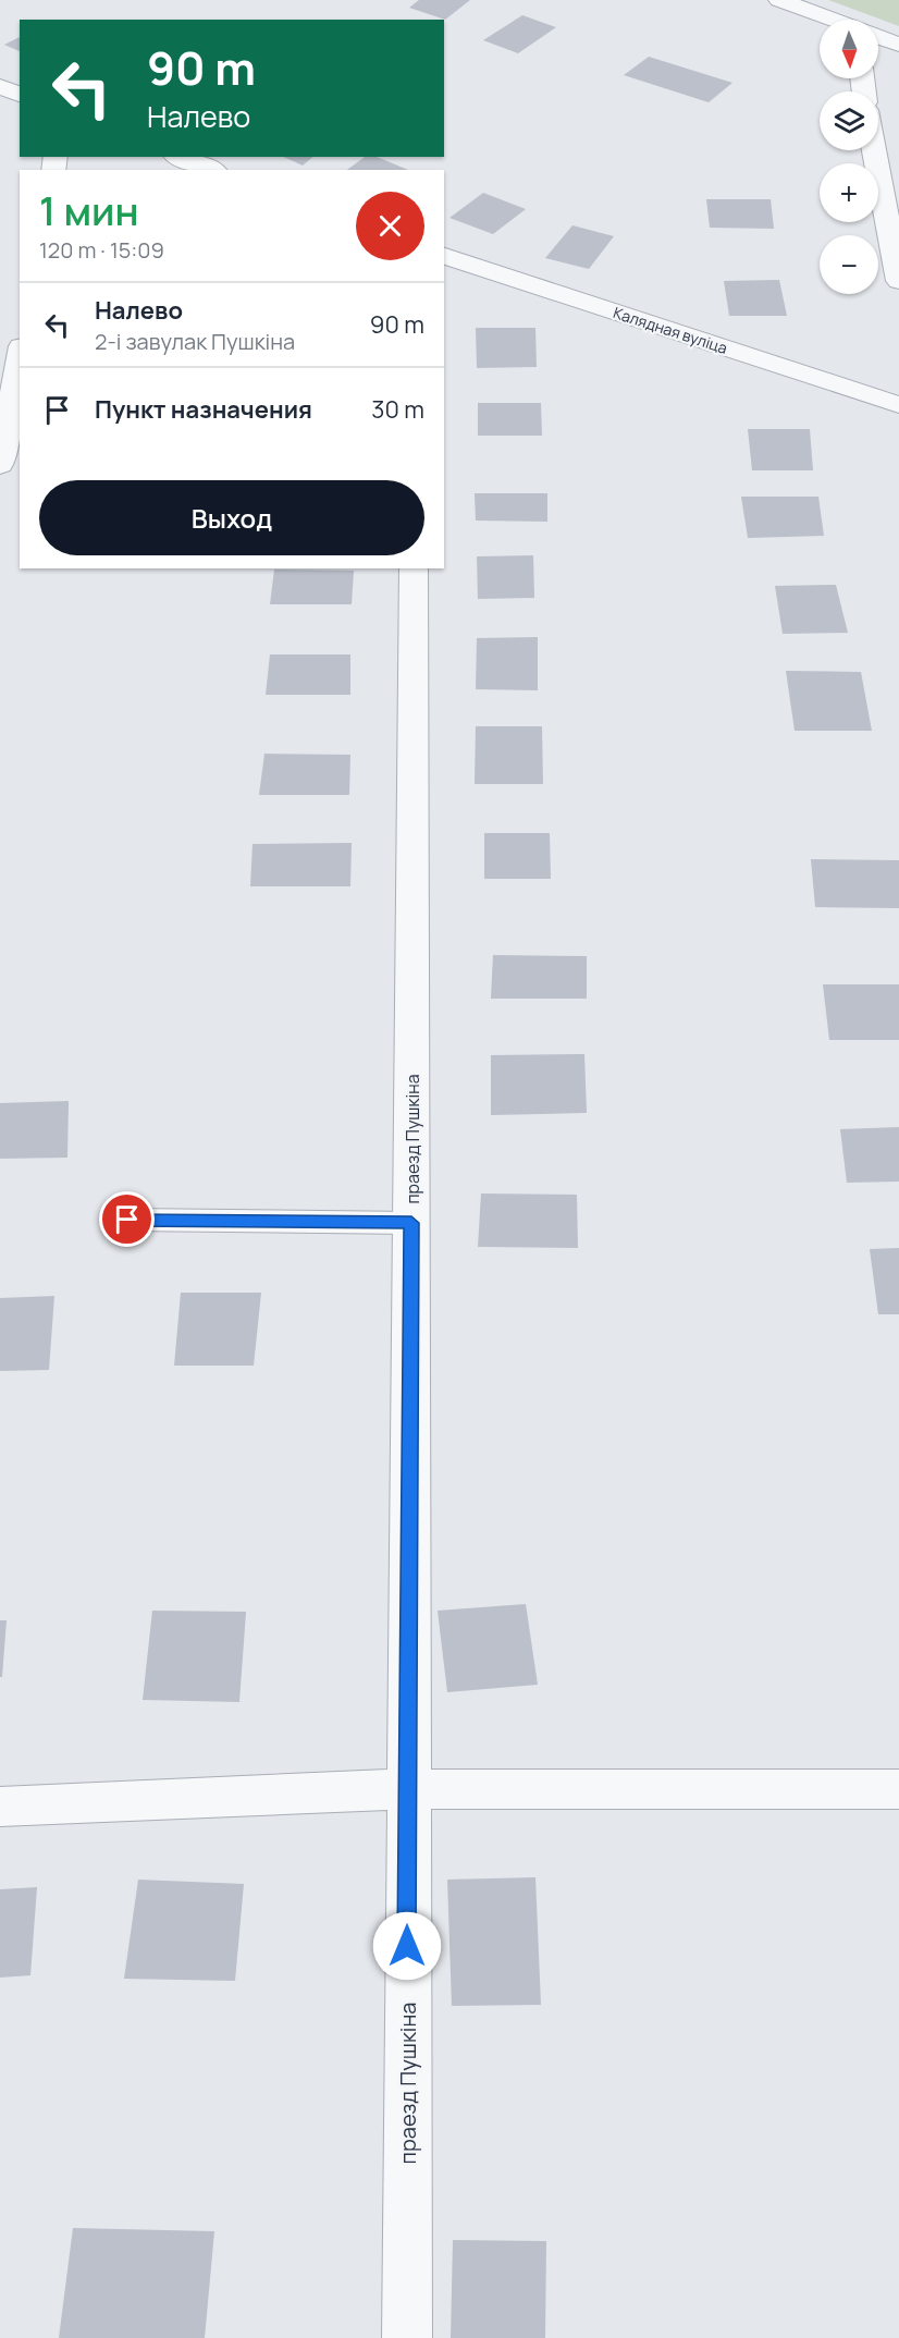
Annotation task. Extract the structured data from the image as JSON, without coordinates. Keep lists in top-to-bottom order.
{
  "streets": {
    "street": ["Калядная вуліца", "праезд Пушкіна"]
  },
  "north": "bottom",
  "page": {
    "map_buttons": ["+", "−"],
    "turn": ["90 m", "Налево"],
    "heading": ["1 мин", "120 m · 15:09"],
    "list": [
      {
        "name": "Налево",
        "note": "2-і завулак Пушкіна",
        "value": "90 m"
      },
      {
        "name": "Пункт назначения",
        "value": "30 m"
      }
    ],
    "buttons": "Выход"
  }
}
